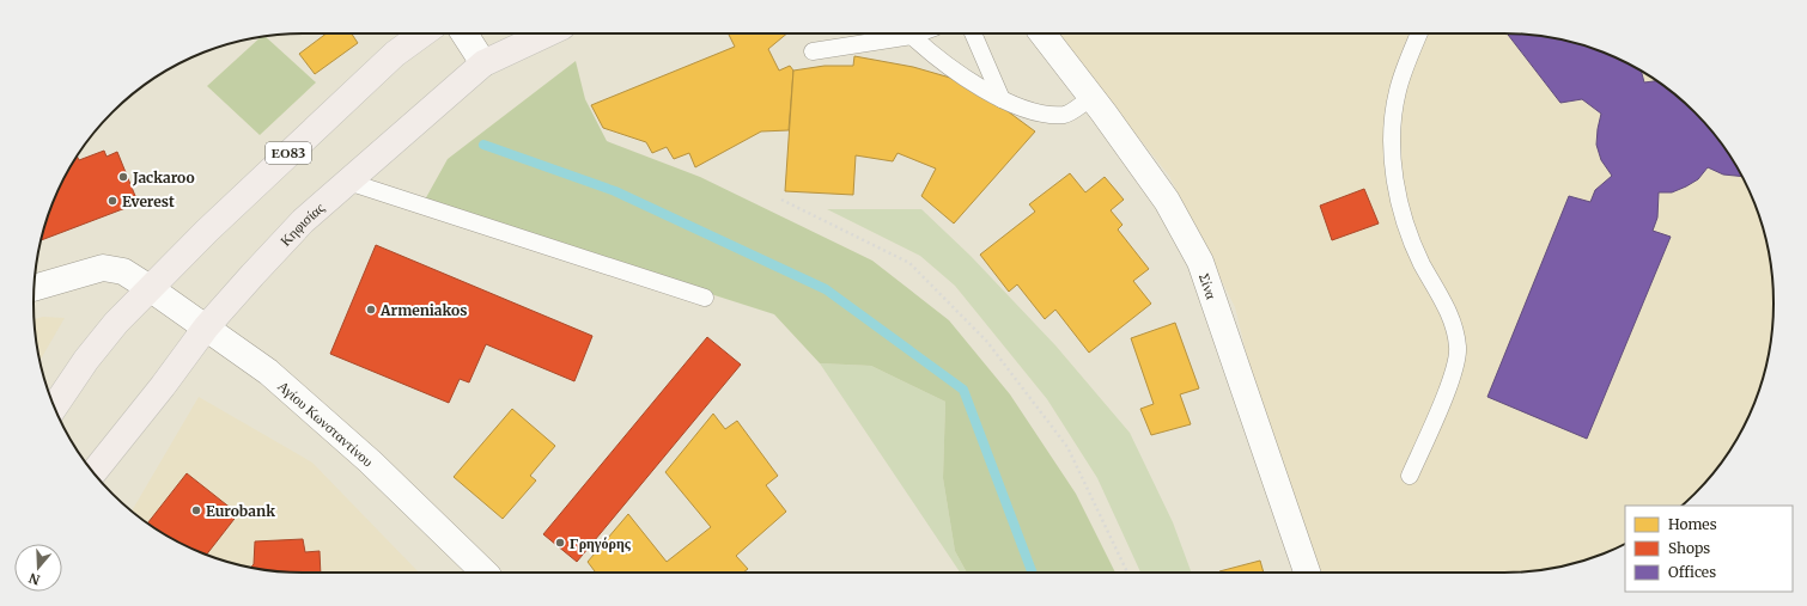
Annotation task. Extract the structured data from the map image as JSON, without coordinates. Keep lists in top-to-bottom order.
{
  "streets": {
    "main road": ["ΕΟ83", "Κηφισίας"],
    "street": ["Σίνα", "Αγίου Κωνσταντίνου"]
  },
  "crossings": [
    ["ΕΟ83", "Αγίου Κωνσταντίνου"],
    ["Κηφισίας", "Αγίου Κωνσταντίνου"]
  ],
  "places": [
    "Jackaroo",
    "Everest",
    "Armeniakos",
    "Eurobank",
    "Γρηγόρης"
  ],
  "legend": ["Homes", "Shops", "Offices"],
  "north": "bottom"
}
